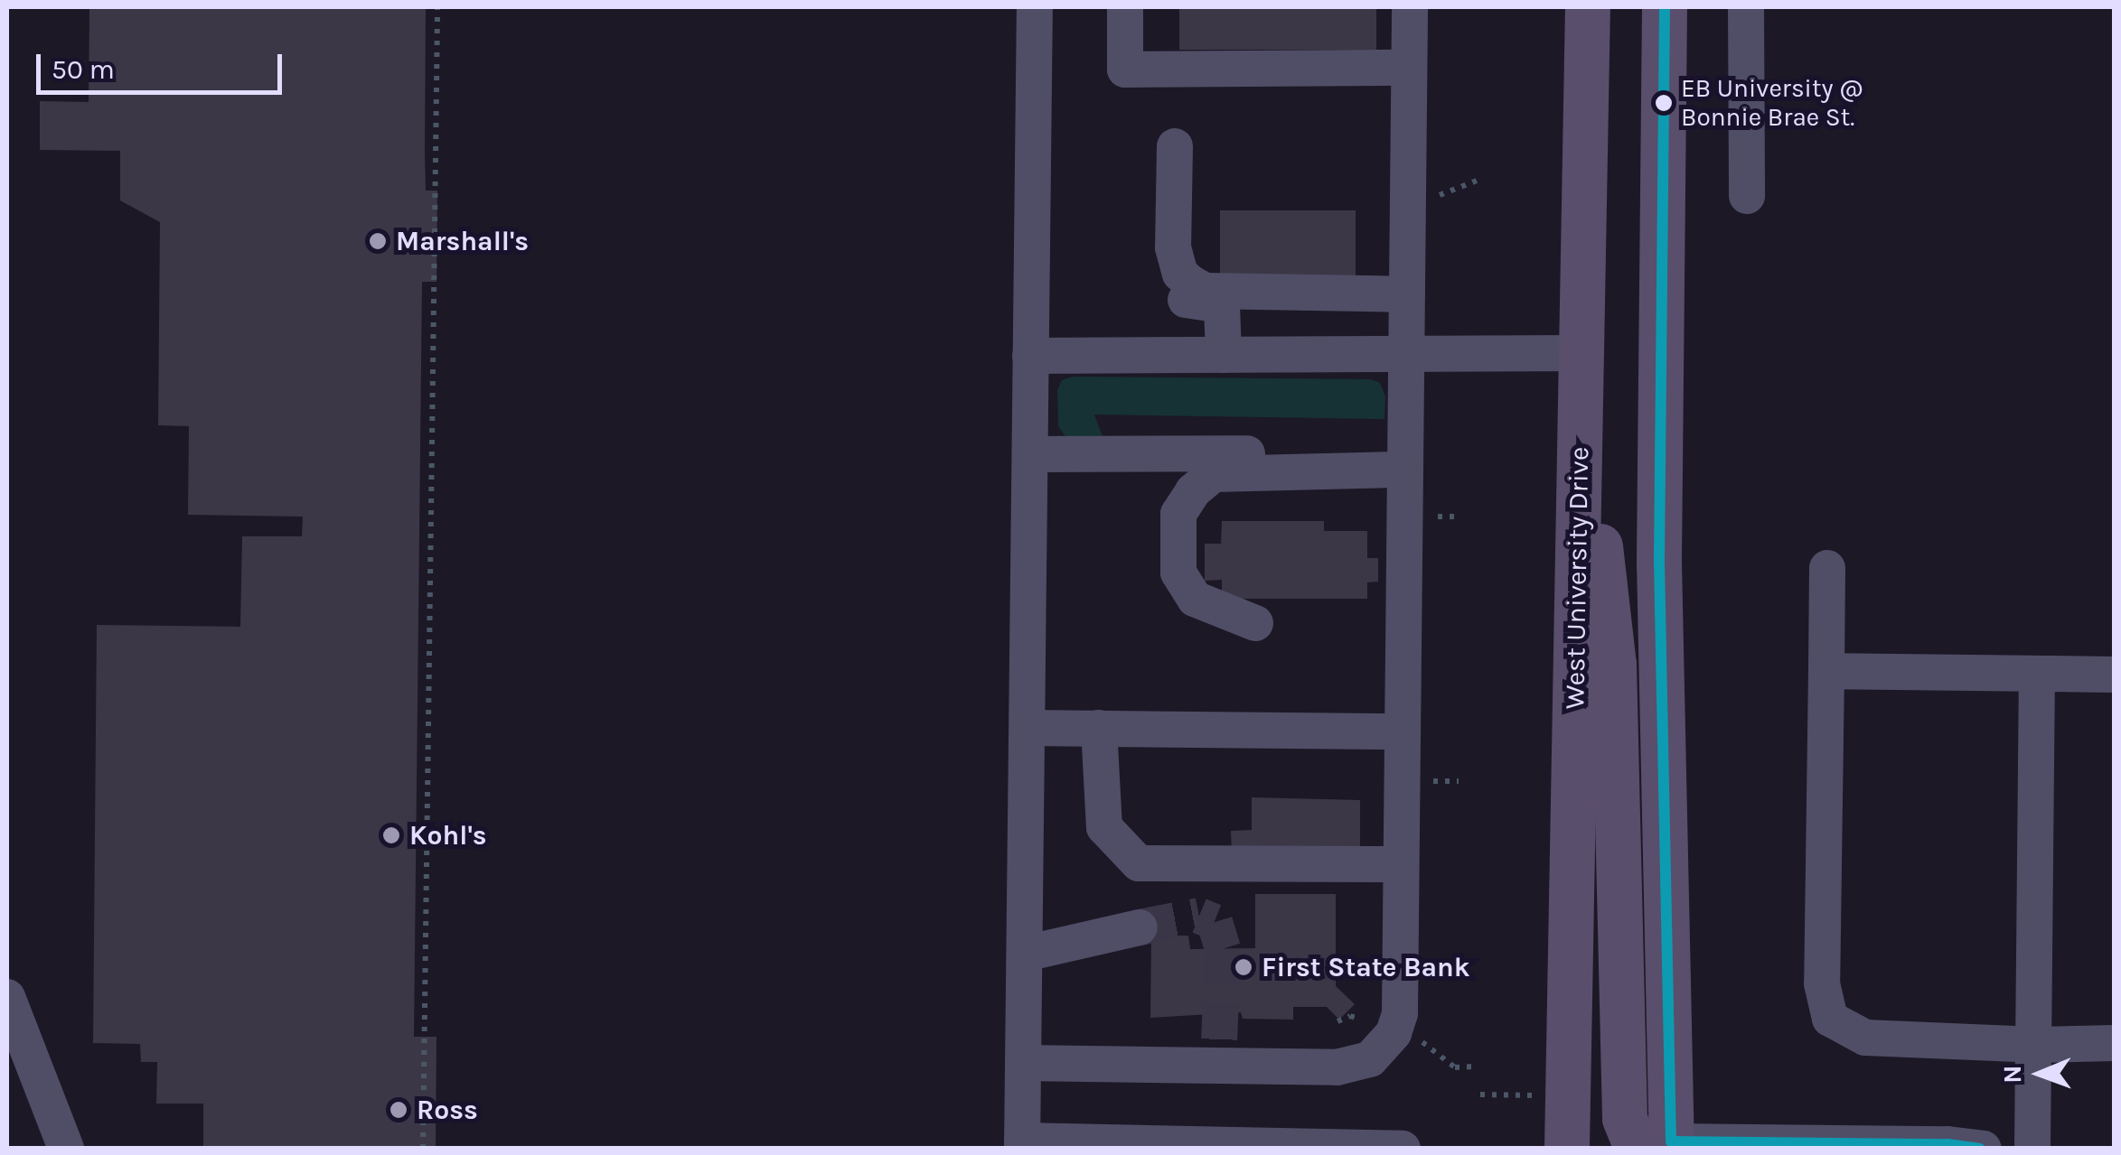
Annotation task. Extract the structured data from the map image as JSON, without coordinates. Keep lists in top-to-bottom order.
{
  "streets": {
    "main road": ["West University Drive"]
  },
  "places": [
    "EB University @ Bonnie Brae St.",
    "Marshall's",
    "Kohl's",
    "First State Bank",
    "Ross"
  ],
  "scale_bar": "50 m",
  "north": "left"
}
